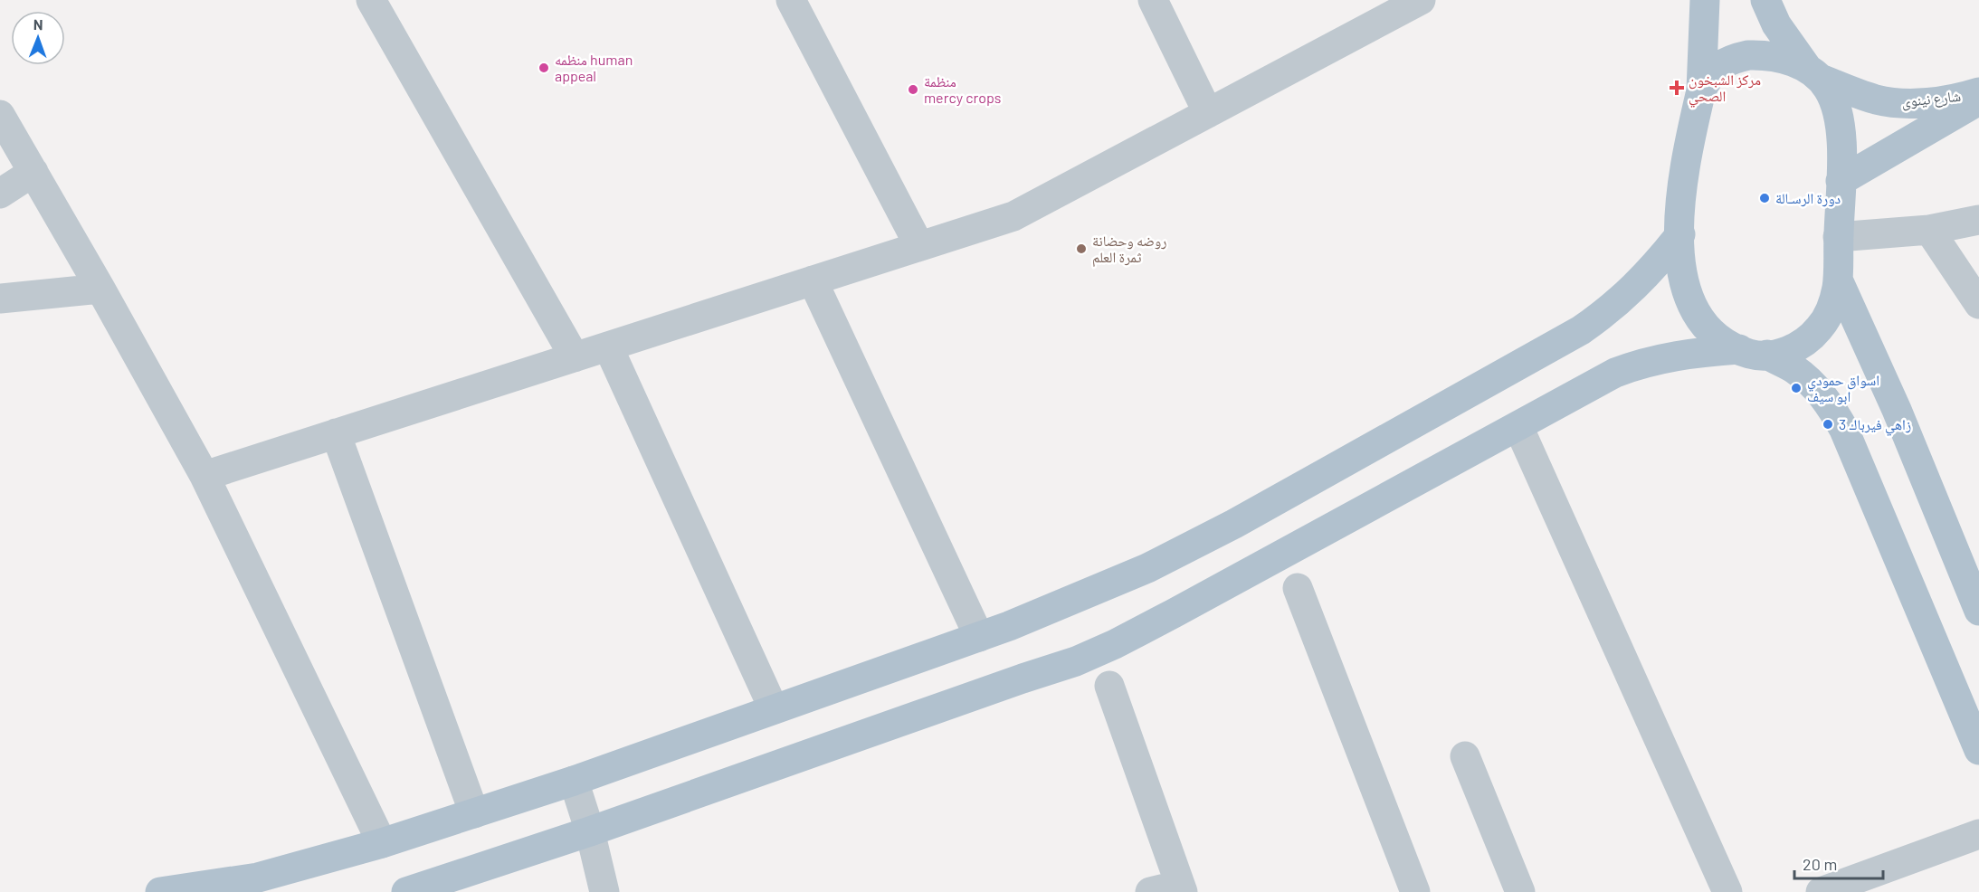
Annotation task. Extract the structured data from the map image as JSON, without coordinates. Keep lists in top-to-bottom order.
{
  "streets": {
    "main road": ["شارع نينوى"]
  },
  "places": {
    "other": [
      "منظمه human appeal",
      "منظمة mercy crops",
      "دورة الرسـالة",
      "روضه وحضانة ثمرة العلم",
      "اسواق حمودي ابو سيف",
      "زاهي فيرباك 3"
    ],
    "health": ["مركز الشبخون الصحي"]
  },
  "scale_bar": "20 m",
  "north": "top"
}
